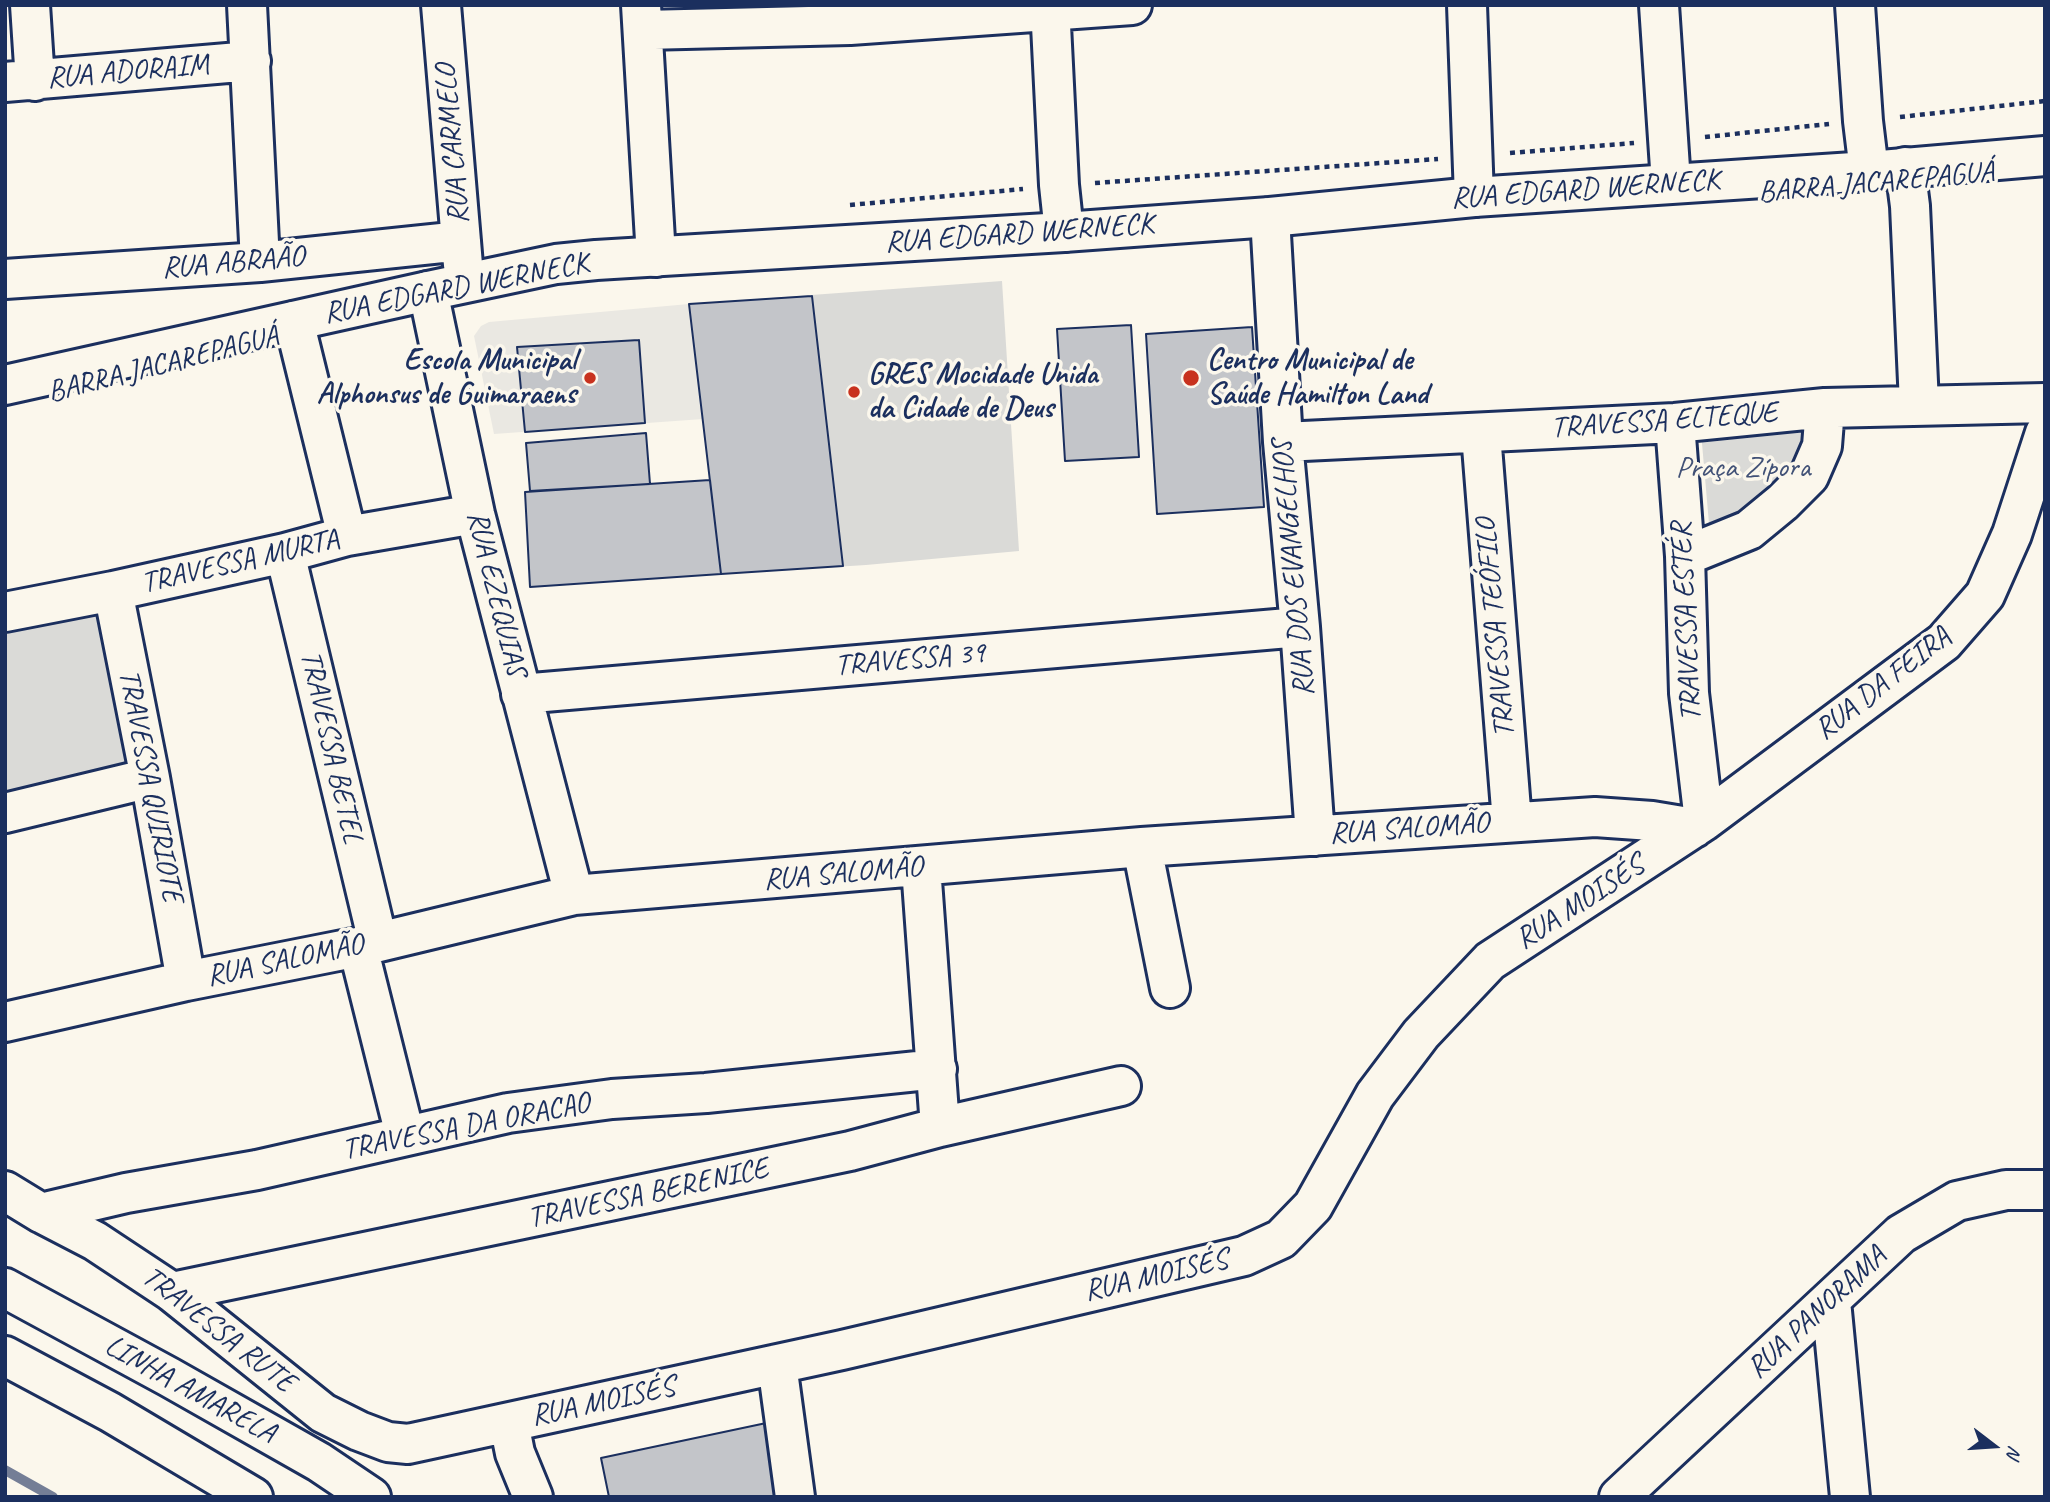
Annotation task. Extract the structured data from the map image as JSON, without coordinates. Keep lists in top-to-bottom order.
{
  "streets": {
    "main road": [
      "RUA ADORAIM",
      "RUA CARMELO",
      "RUA EDGARD WERNECK",
      "RUA ABRAÃO",
      "TRAVESSA ELTEQUE",
      "TRAVESSA MURTA",
      "RUA DOS EVANGELHOS",
      "RUA EZEQUIAS",
      "TRAVESSA ESTÉR",
      "TRAVESSA TEÓFILO",
      "TRAVESSA 39",
      "RUA DA FEIRA",
      "TRAVESSA BETEL",
      "TRAVESSA QUIRIOTE",
      "RUA SALOMÃO",
      "RUA MOISÉS",
      "TRAVESSA DA ORACAO",
      "TRAVESSA BERENICE",
      "RUA PANORAMA",
      "TRAVESSA RUTE",
      "LINHA AMARELA"
    ]
  },
  "crossings": [
    ["RUA CARMELO", "RUA EDGARD WERNECK"],
    ["RUA CARMELO", "RUA ABRAÃO"],
    ["RUA EDGARD WERNECK", "RUA DOS EVANGELHOS"],
    ["RUA EDGARD WERNECK", "RUA EZEQUIAS"],
    ["TRAVESSA ELTEQUE", "RUA DOS EVANGELHOS"],
    ["TRAVESSA ELTEQUE", "TRAVESSA ESTÉR"],
    ["TRAVESSA ELTEQUE", "TRAVESSA TEÓFILO"],
    ["TRAVESSA MURTA", "RUA EZEQUIAS"],
    ["TRAVESSA MURTA", "TRAVESSA BETEL"],
    ["TRAVESSA MURTA", "TRAVESSA QUIRIOTE"],
    ["RUA DOS EVANGELHOS", "TRAVESSA 39"],
    ["RUA DOS EVANGELHOS", "RUA SALOMÃO"],
    ["RUA EZEQUIAS", "TRAVESSA 39"],
    ["RUA EZEQUIAS", "RUA SALOMÃO"],
    ["TRAVESSA ESTÉR", "RUA DA FEIRA"],
    ["TRAVESSA ESTÉR", "RUA SALOMÃO"],
    ["TRAVESSA ESTÉR", "RUA MOISÉS"],
    ["TRAVESSA TEÓFILO", "RUA SALOMÃO"],
    ["RUA DA FEIRA", "RUA SALOMÃO"],
    ["RUA DA FEIRA", "RUA MOISÉS"],
    ["TRAVESSA BETEL", "RUA SALOMÃO"],
    ["TRAVESSA BETEL", "TRAVESSA DA ORACAO"],
    ["TRAVESSA QUIRIOTE", "RUA SALOMÃO"],
    ["RUA SALOMÃO", "RUA MOISÉS"],
    ["RUA MOISÉS", "TRAVESSA RUTE"],
    ["TRAVESSA DA ORACAO", "TRAVESSA RUTE"],
    ["TRAVESSA BERENICE", "TRAVESSA RUTE"]
  ],
  "parks": ["Praça Zípora"],
  "places": ["Escola Municipal Alphonsus de Guimaraens", "Centro Municipal de Saúde Hamilton Land", "GRES Mocidade Unida da Cidade de Deus"],
  "north": "right"
}
